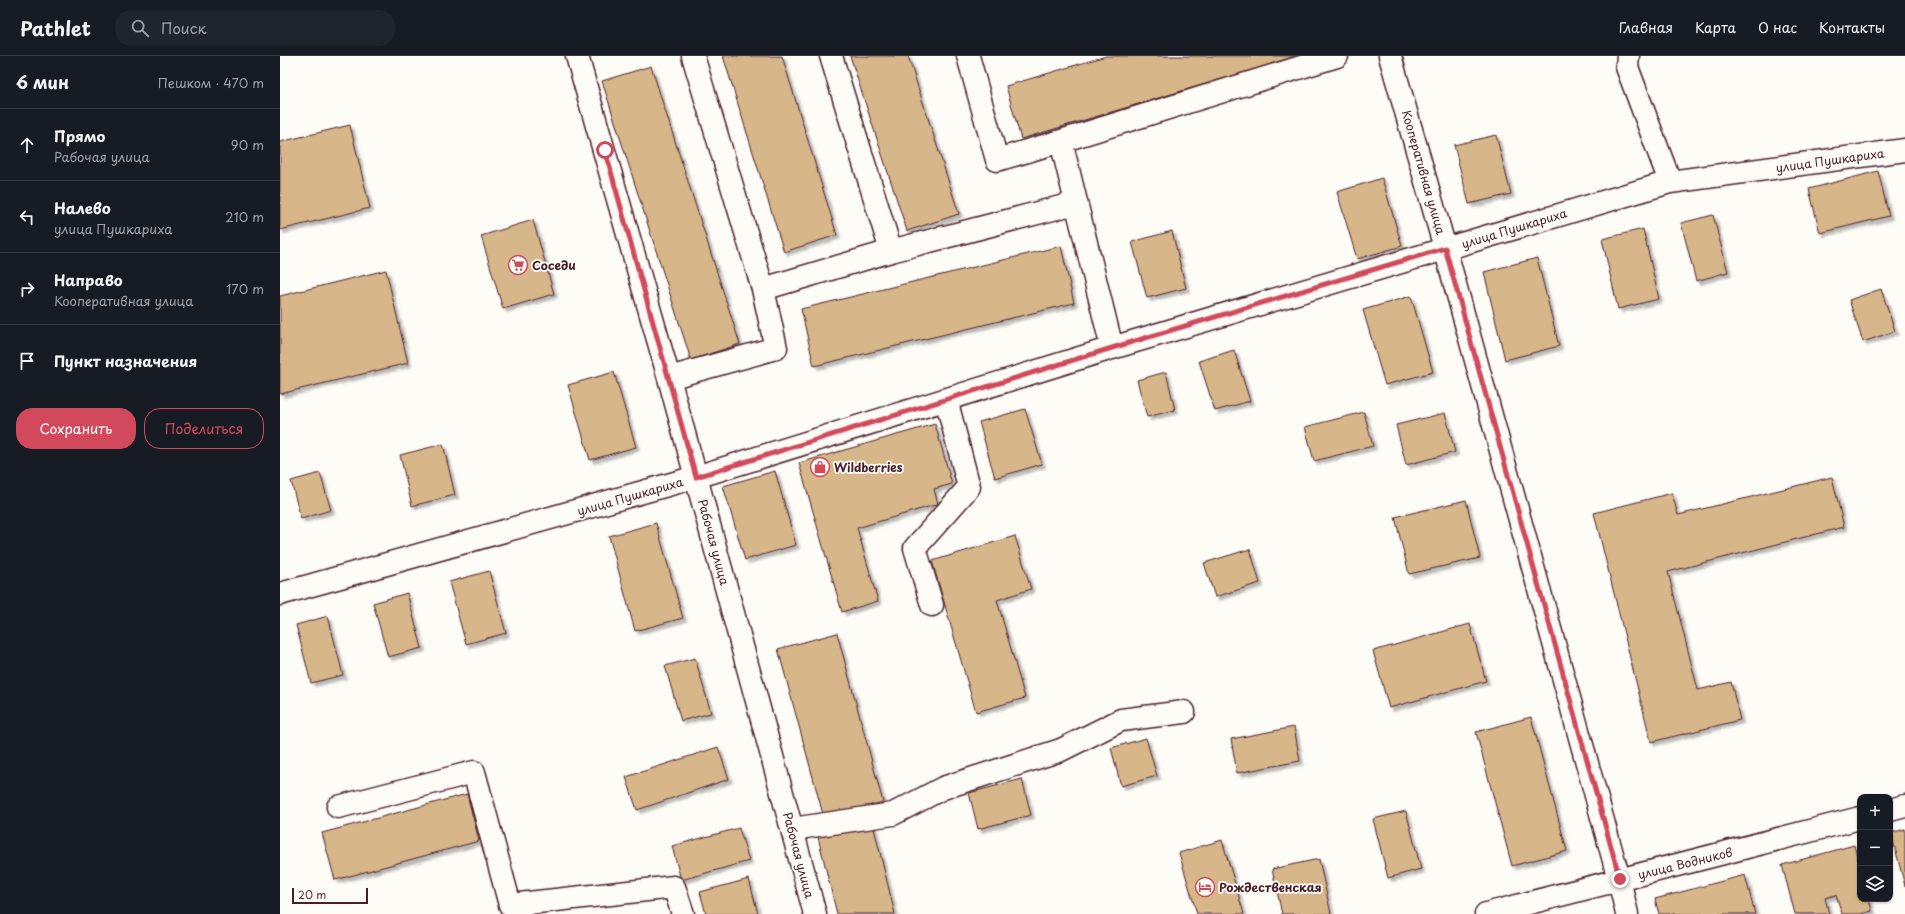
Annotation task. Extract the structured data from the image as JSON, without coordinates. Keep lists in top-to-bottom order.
{
  "streets": {
    "street": [
      "улица Пушкариха",
      "Кооперативная улица",
      "Рабочая улица",
      "улица Водников"
    ]
  },
  "crossings": [
    ["улица Пушкариха", "Кооперативная улица"],
    ["улица Пушкариха", "Рабочая улица"],
    ["Кооперативная улица", "улица Водников"]
  ],
  "places": {
    "supermarket": ["Соседи"],
    "shop": ["Wildberries"],
    "hotel": ["Рождественская"]
  },
  "scale_bar": "20 m",
  "page": {
    "header": "Pathlet",
    "search": "Поиск",
    "nav": [
      "Главная",
      "Карта",
      "О нас",
      "Контакты"
    ],
    "heading": ["6 мин", "Пешком · 470 m"],
    "list": [
      ["Прямо", "Рабочая улица", "90 m"],
      ["Налево", "улица Пушкариха", "210 m"],
      ["Направо", "Кооперативная улица", "170 m"],
      "Пункт назначения"
    ],
    "buttons": ["Сохранить", "Поделиться"],
    "map_buttons": ["+", "−"],
    "scale": "20 m"
  }
}
